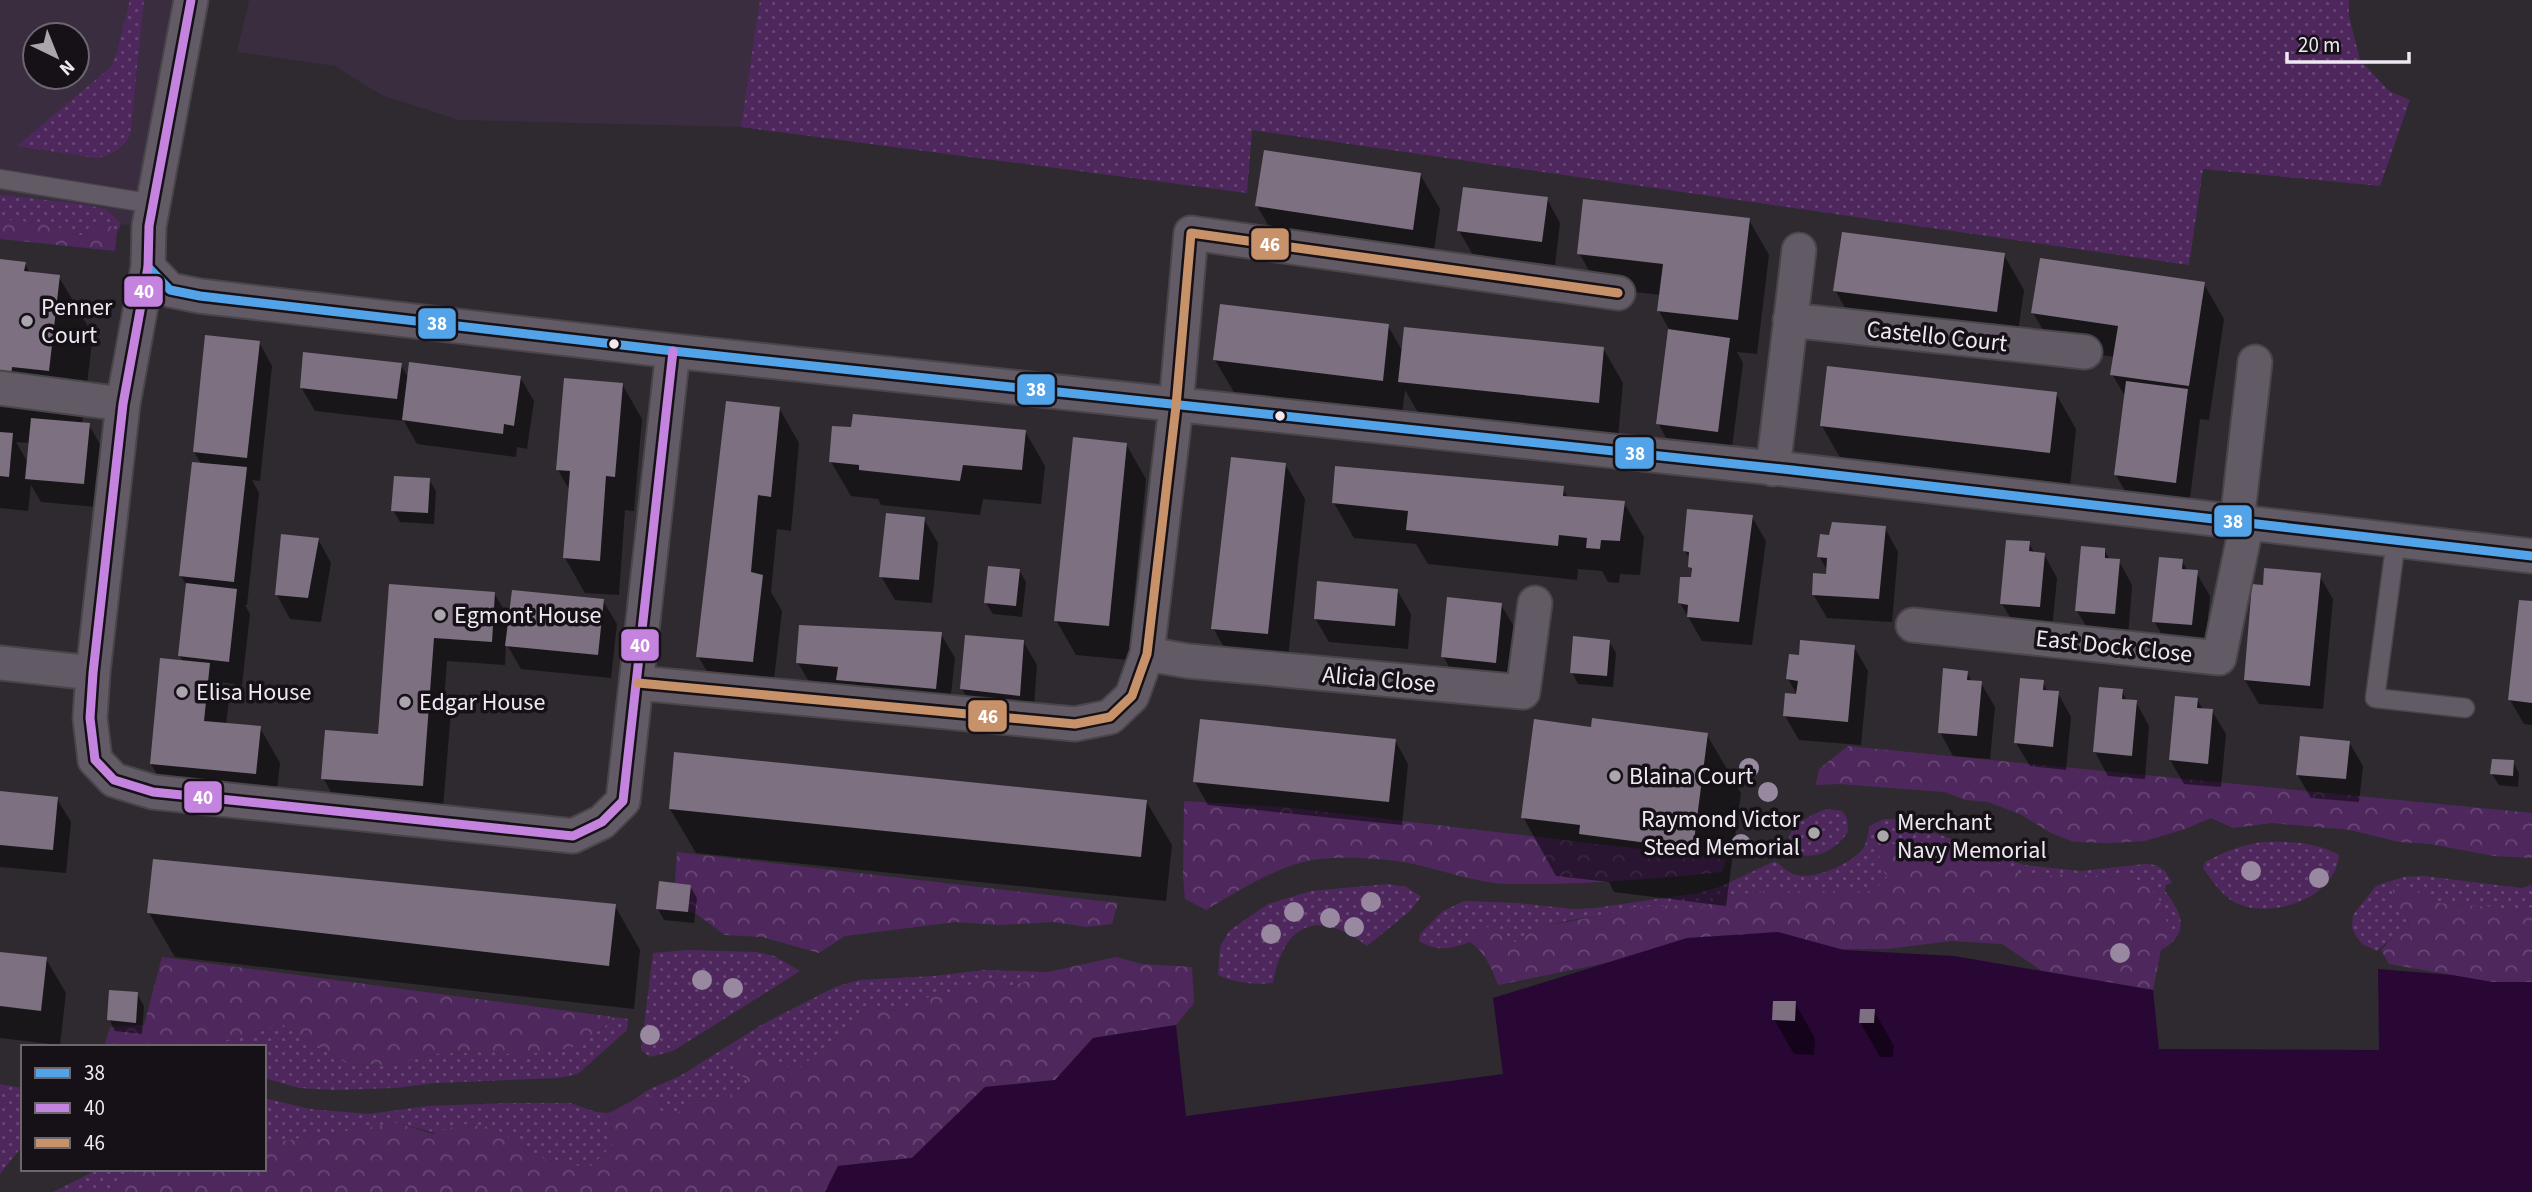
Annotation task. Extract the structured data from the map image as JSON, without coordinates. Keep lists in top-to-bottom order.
{
  "streets": {
    "street": ["Castello Court", "East Dock Close", "Alicia Close"]
  },
  "places": [
    "Penner Court",
    "Egmont House",
    "Elisa House",
    "Edgar House",
    "Blaina Court",
    "Raymond Victor Steed Memorial",
    "Merchant Navy Memorial"
  ],
  "lines": ["transit line 40", "transit line 46", "transit line 38"],
  "legend": ["38", "40", "46"],
  "scale_bar": "20 m",
  "north": "bottom right"
}
